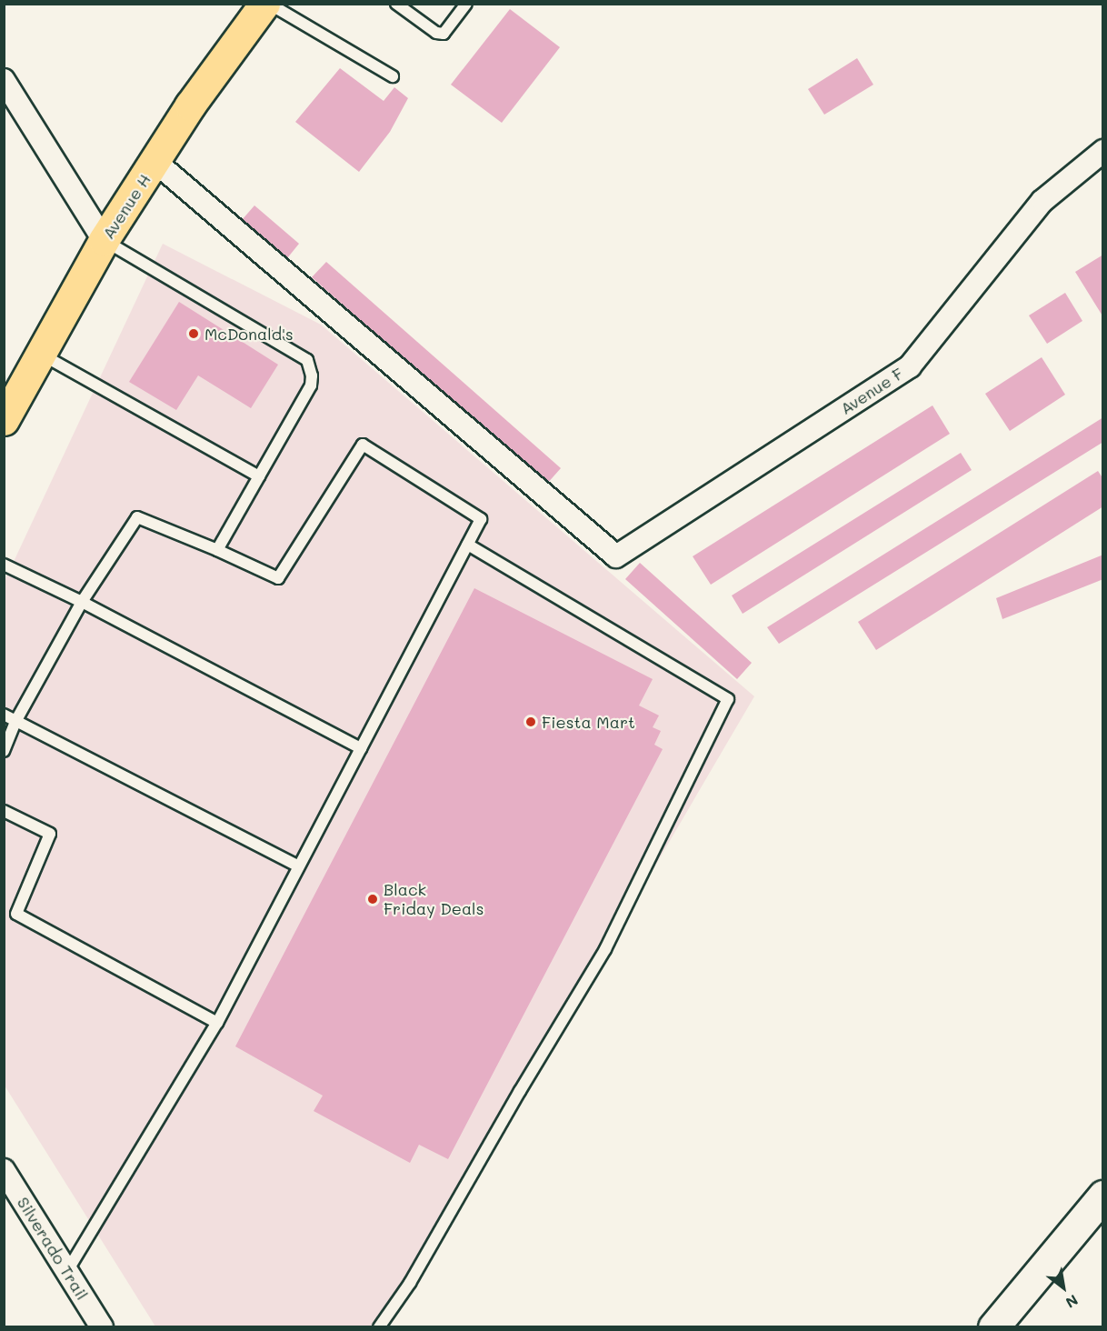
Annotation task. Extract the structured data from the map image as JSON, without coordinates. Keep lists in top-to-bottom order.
{
  "streets": {
    "main road": ["Avenue H"],
    "street": ["Avenue F", "Silverado Trail"]
  },
  "crossings": [
    ["Avenue H", "Avenue F"]
  ],
  "places": ["McDonald's", "Fiesta Mart", "Black Friday Deals"],
  "north": "bottom right"
}
